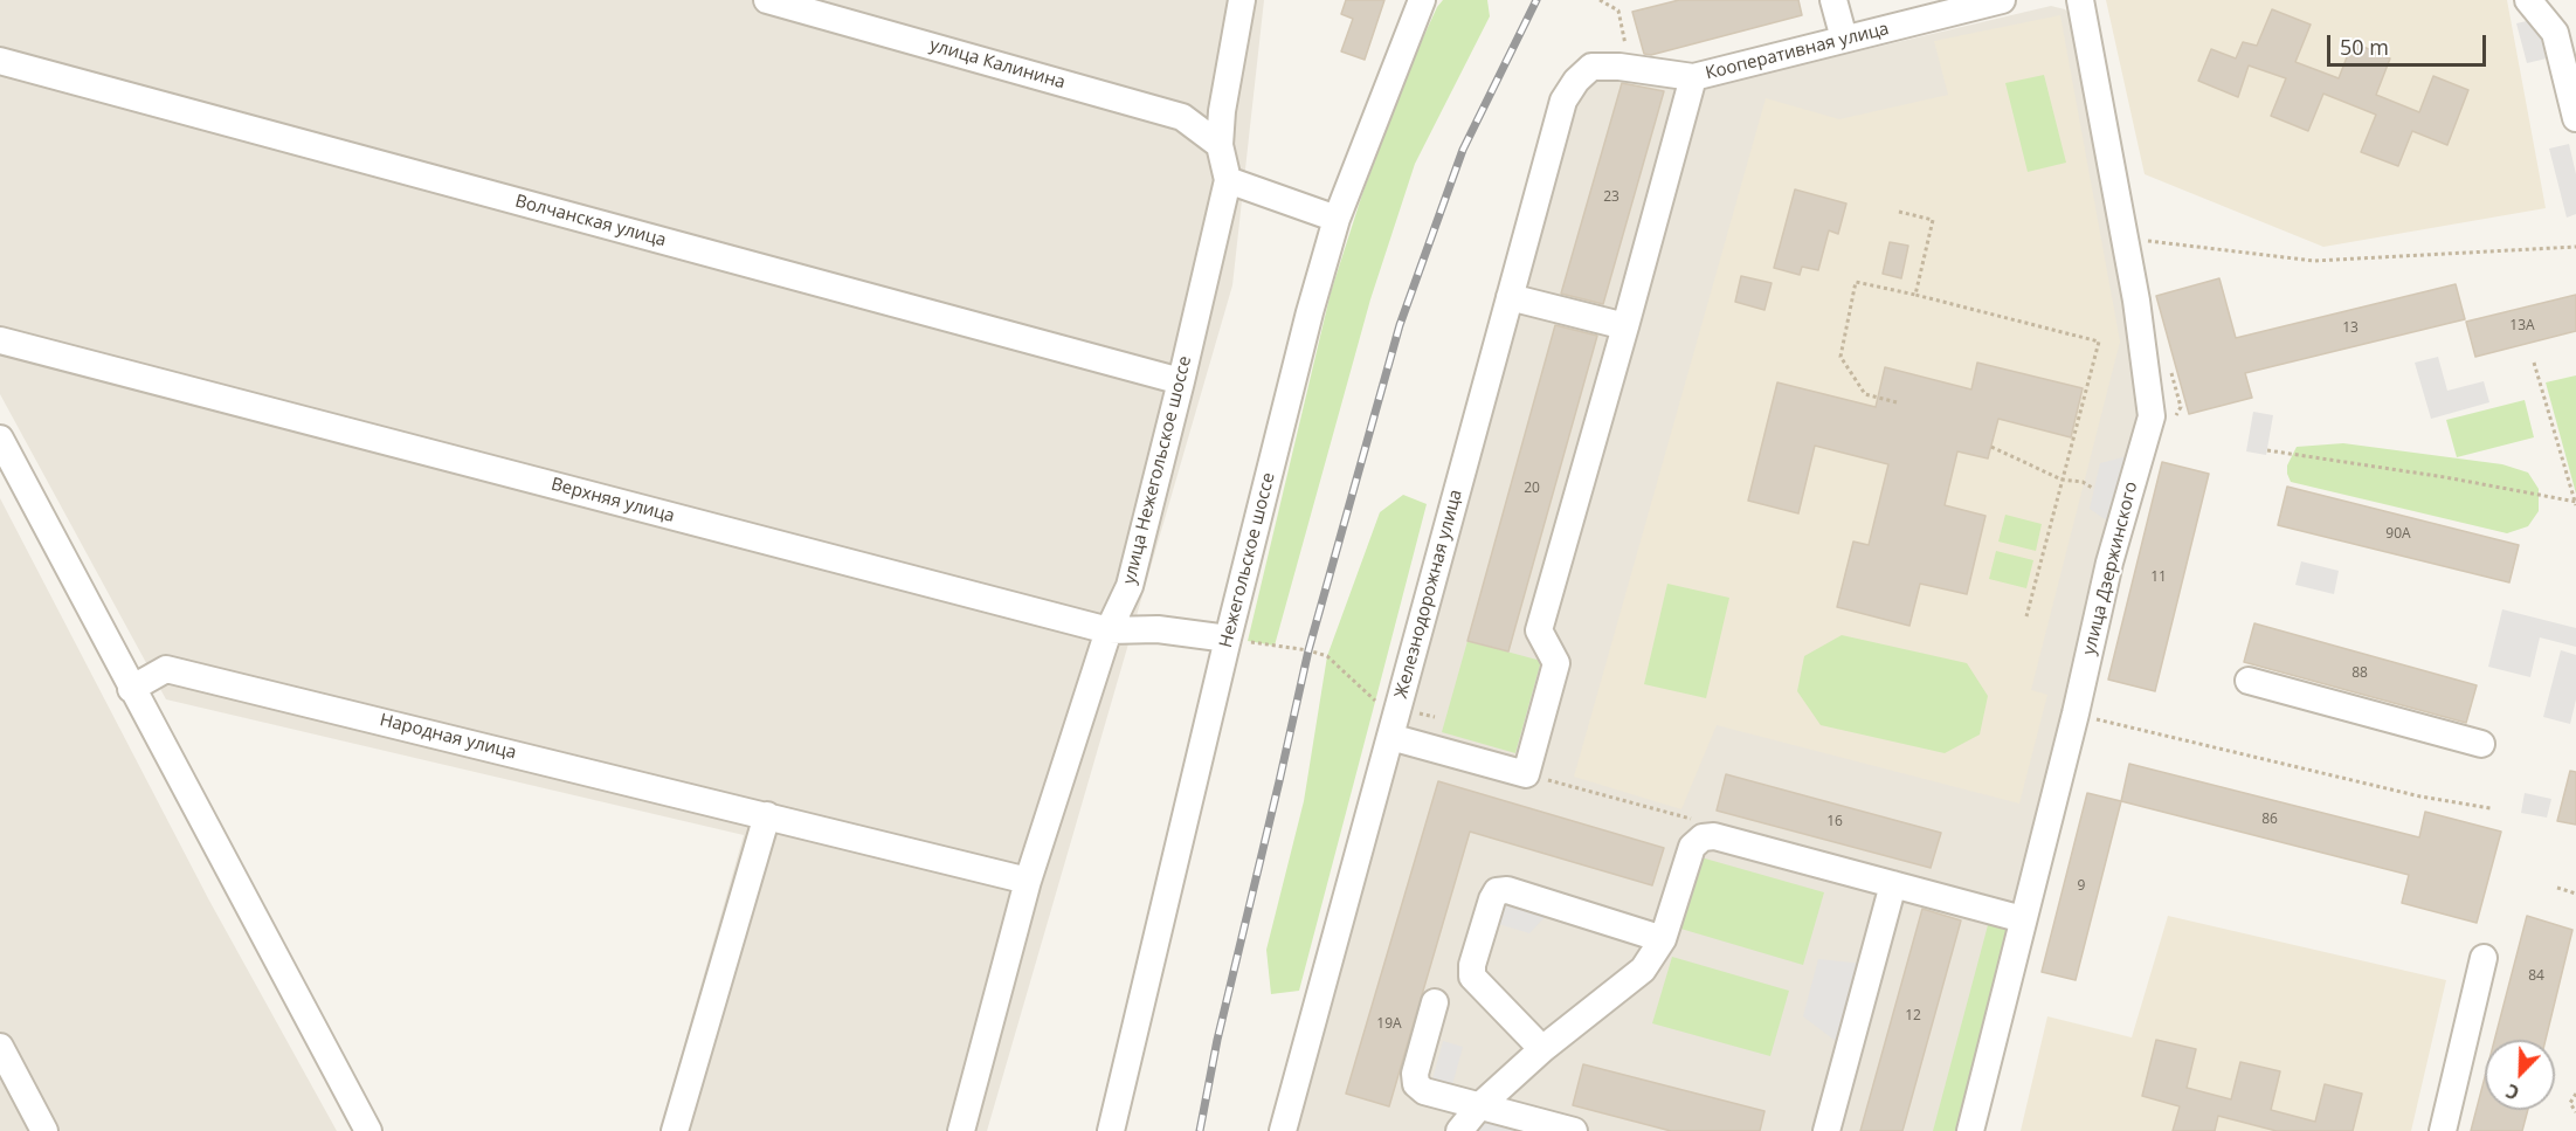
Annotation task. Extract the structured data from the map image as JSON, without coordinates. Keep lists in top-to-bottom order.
{
  "streets": {
    "street": [
      "Кооперативная улица",
      "улица Калинина",
      "Волчанская улица",
      "улица Нежегольское шоссе",
      "Верхняя улица",
      "Нежегольское шоссе",
      "улица Дзержинского",
      "Железнодорожная улица",
      "Народная улица"
    ]
  },
  "crossings": [
    ["Кооперативная улица", "Железнодорожная улица"],
    ["улица Калинина", "улица Нежегольское шоссе"],
    ["Волчанская улица", "улица Нежегольское шоссе"],
    ["улица Нежегольское шоссе", "Верхняя улица"],
    ["улица Нежегольское шоссе", "Народная улица"],
    ["Верхняя улица", "Нежегольское шоссе"]
  ],
  "house_numbers": [
    "23",
    "13А",
    "13",
    "20",
    "90А",
    "11",
    "88",
    "86",
    "16",
    "9",
    "84",
    "12",
    "19А"
  ],
  "scale_bar": "50 m",
  "north": "bottom left"
}
